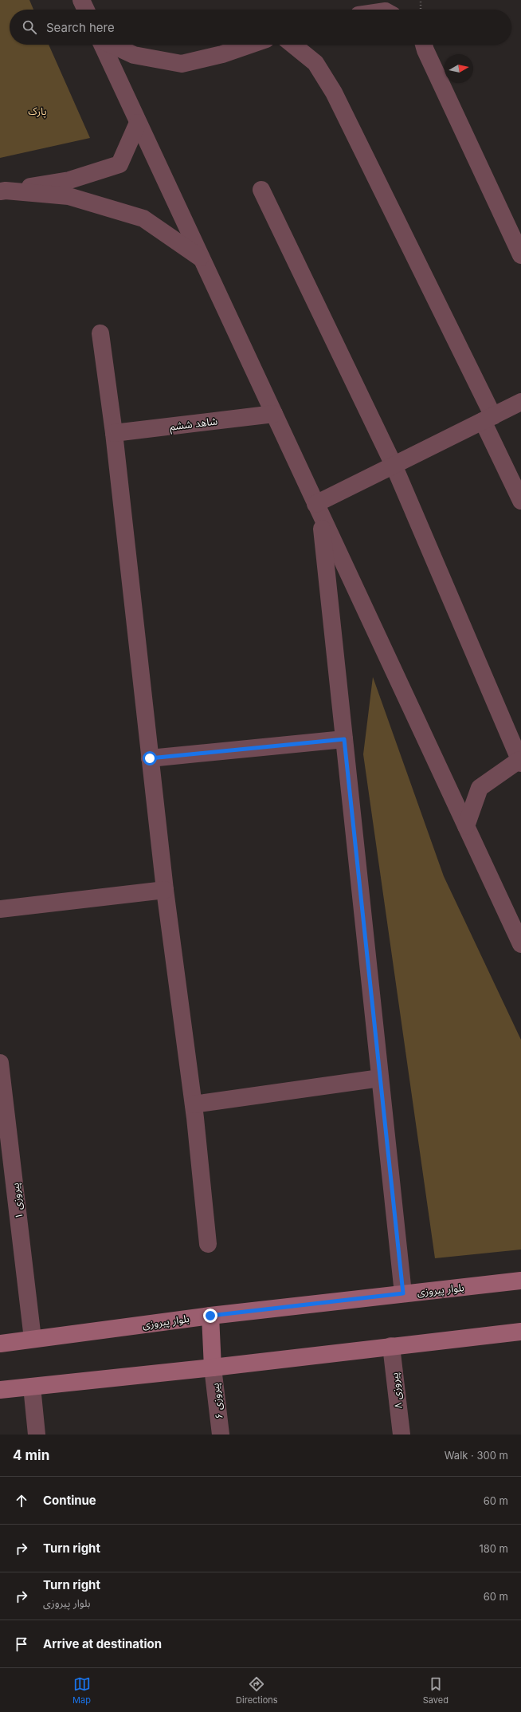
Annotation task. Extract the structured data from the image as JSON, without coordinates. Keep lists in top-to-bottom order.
{
  "streets": {
    "main road": ["بلوار پیروزی"],
    "street": [
      "شاهد ششم",
      "پیروزی ۱",
      "پیروزی ۸",
      "پیروزی ۶"
    ]
  },
  "crossings": [
    ["پیروزی ۱", "بلوار پیروزی"]
  ],
  "parks": ["پارک"],
  "north": "right",
  "page": {
    "search": "Search here",
    "heading": ["4 min", "Walk · 300 m"],
    "list": [
      ["Continue", "60 m"],
      ["Turn right", "180 m"],
      ["Turn right", "بلوار پیروزی", "60 m"],
      "Arrive at destination"
    ],
    "nav": ["Map", "Directions", "Saved"]
  }
}
